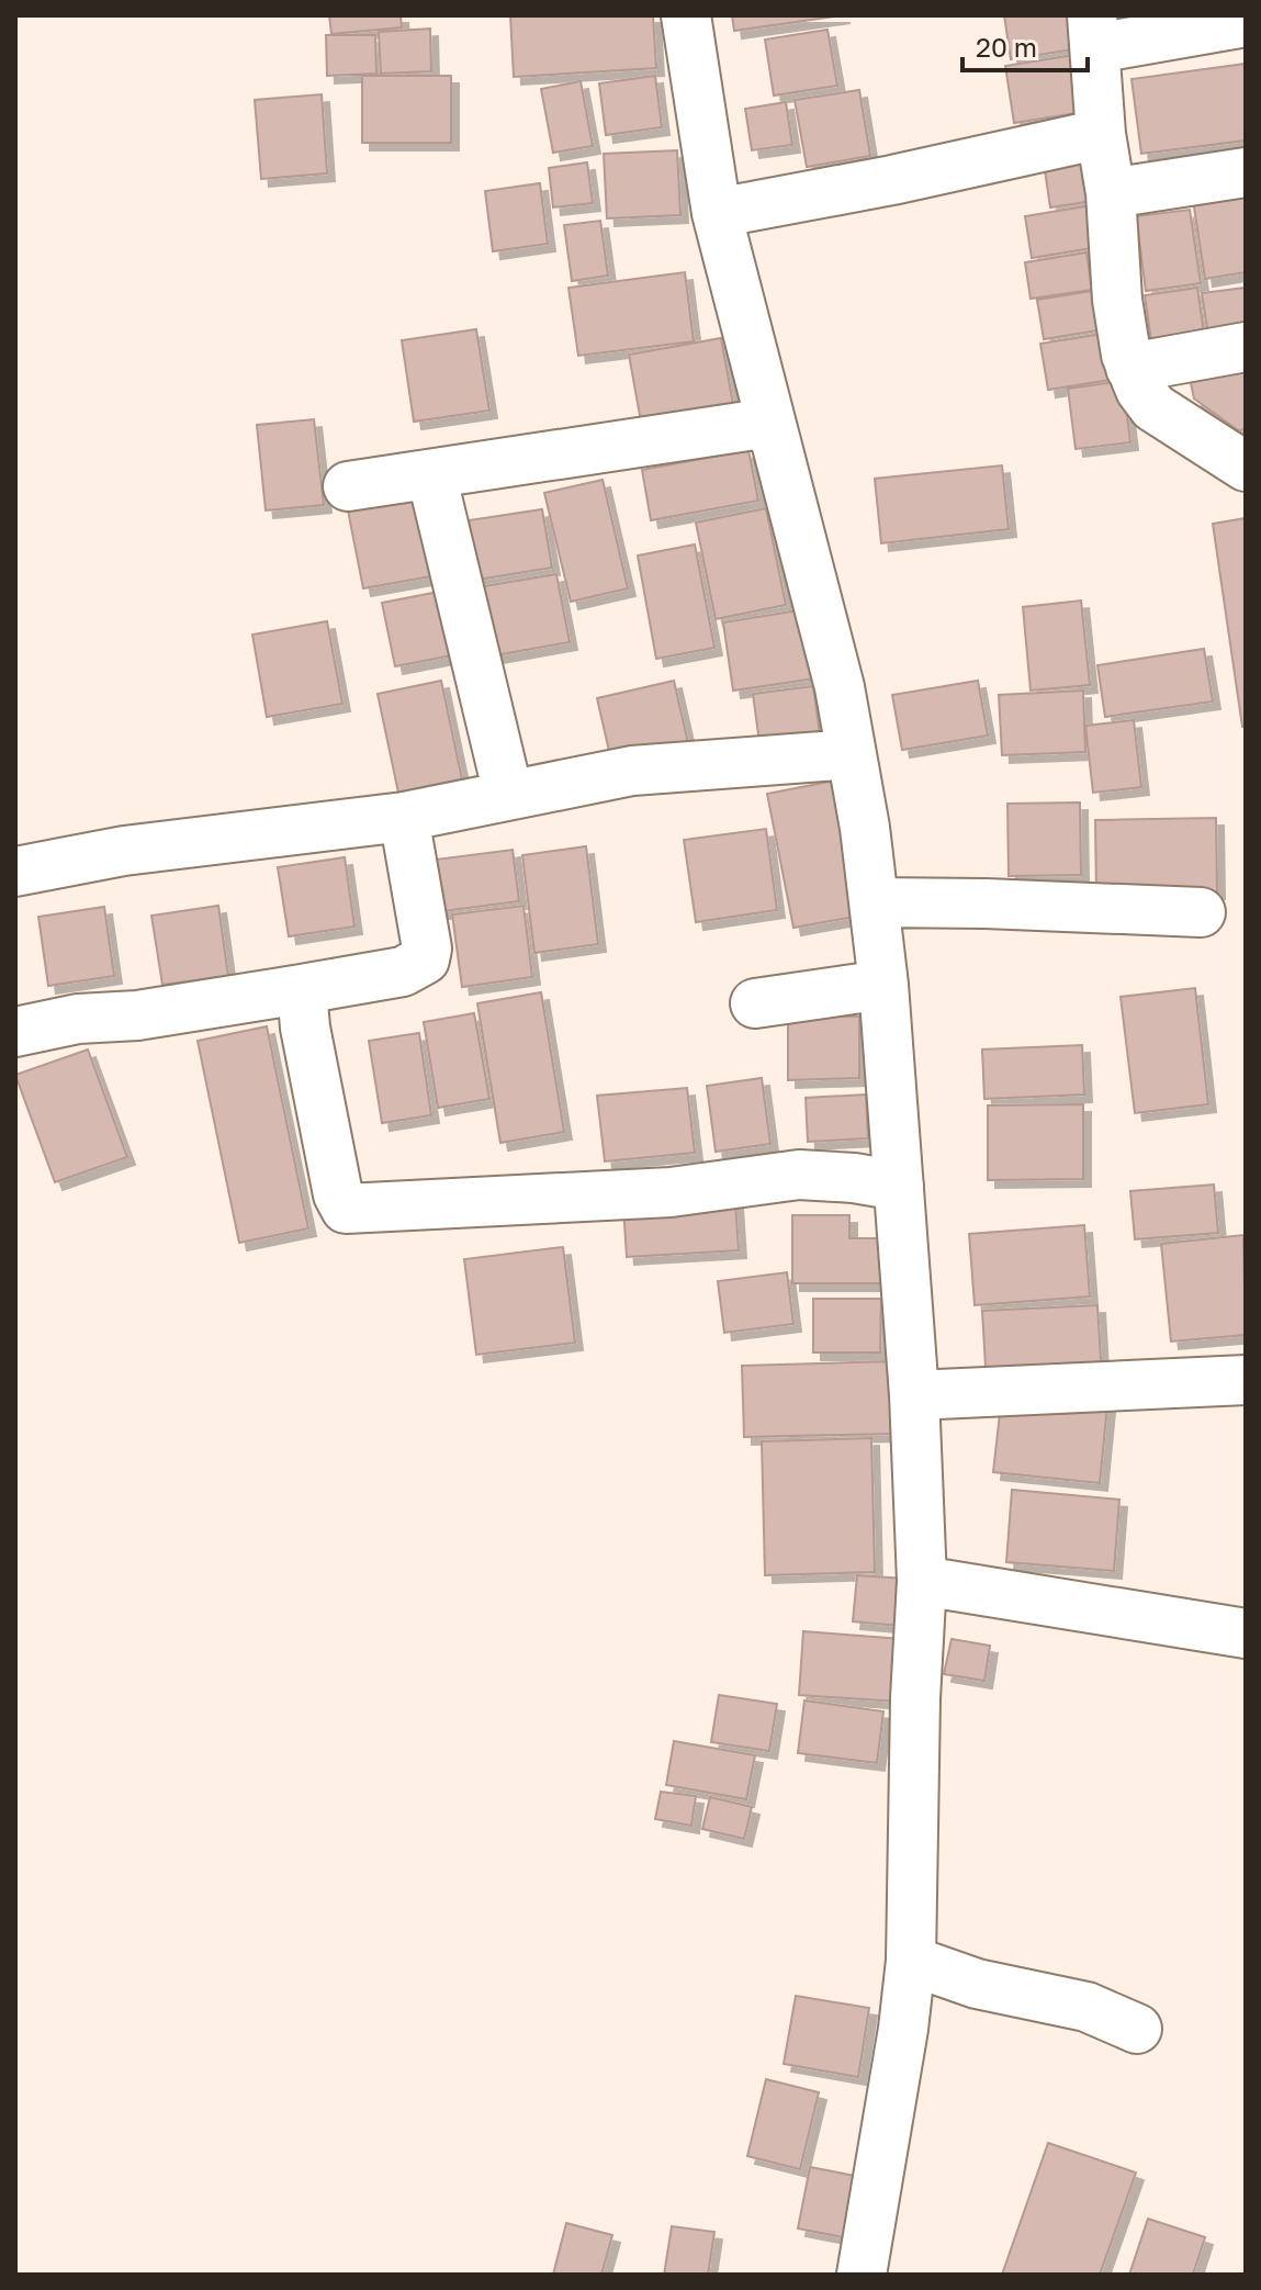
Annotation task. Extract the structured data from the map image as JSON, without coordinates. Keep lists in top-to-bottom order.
{
  "scale_bar": "20 m"
}
